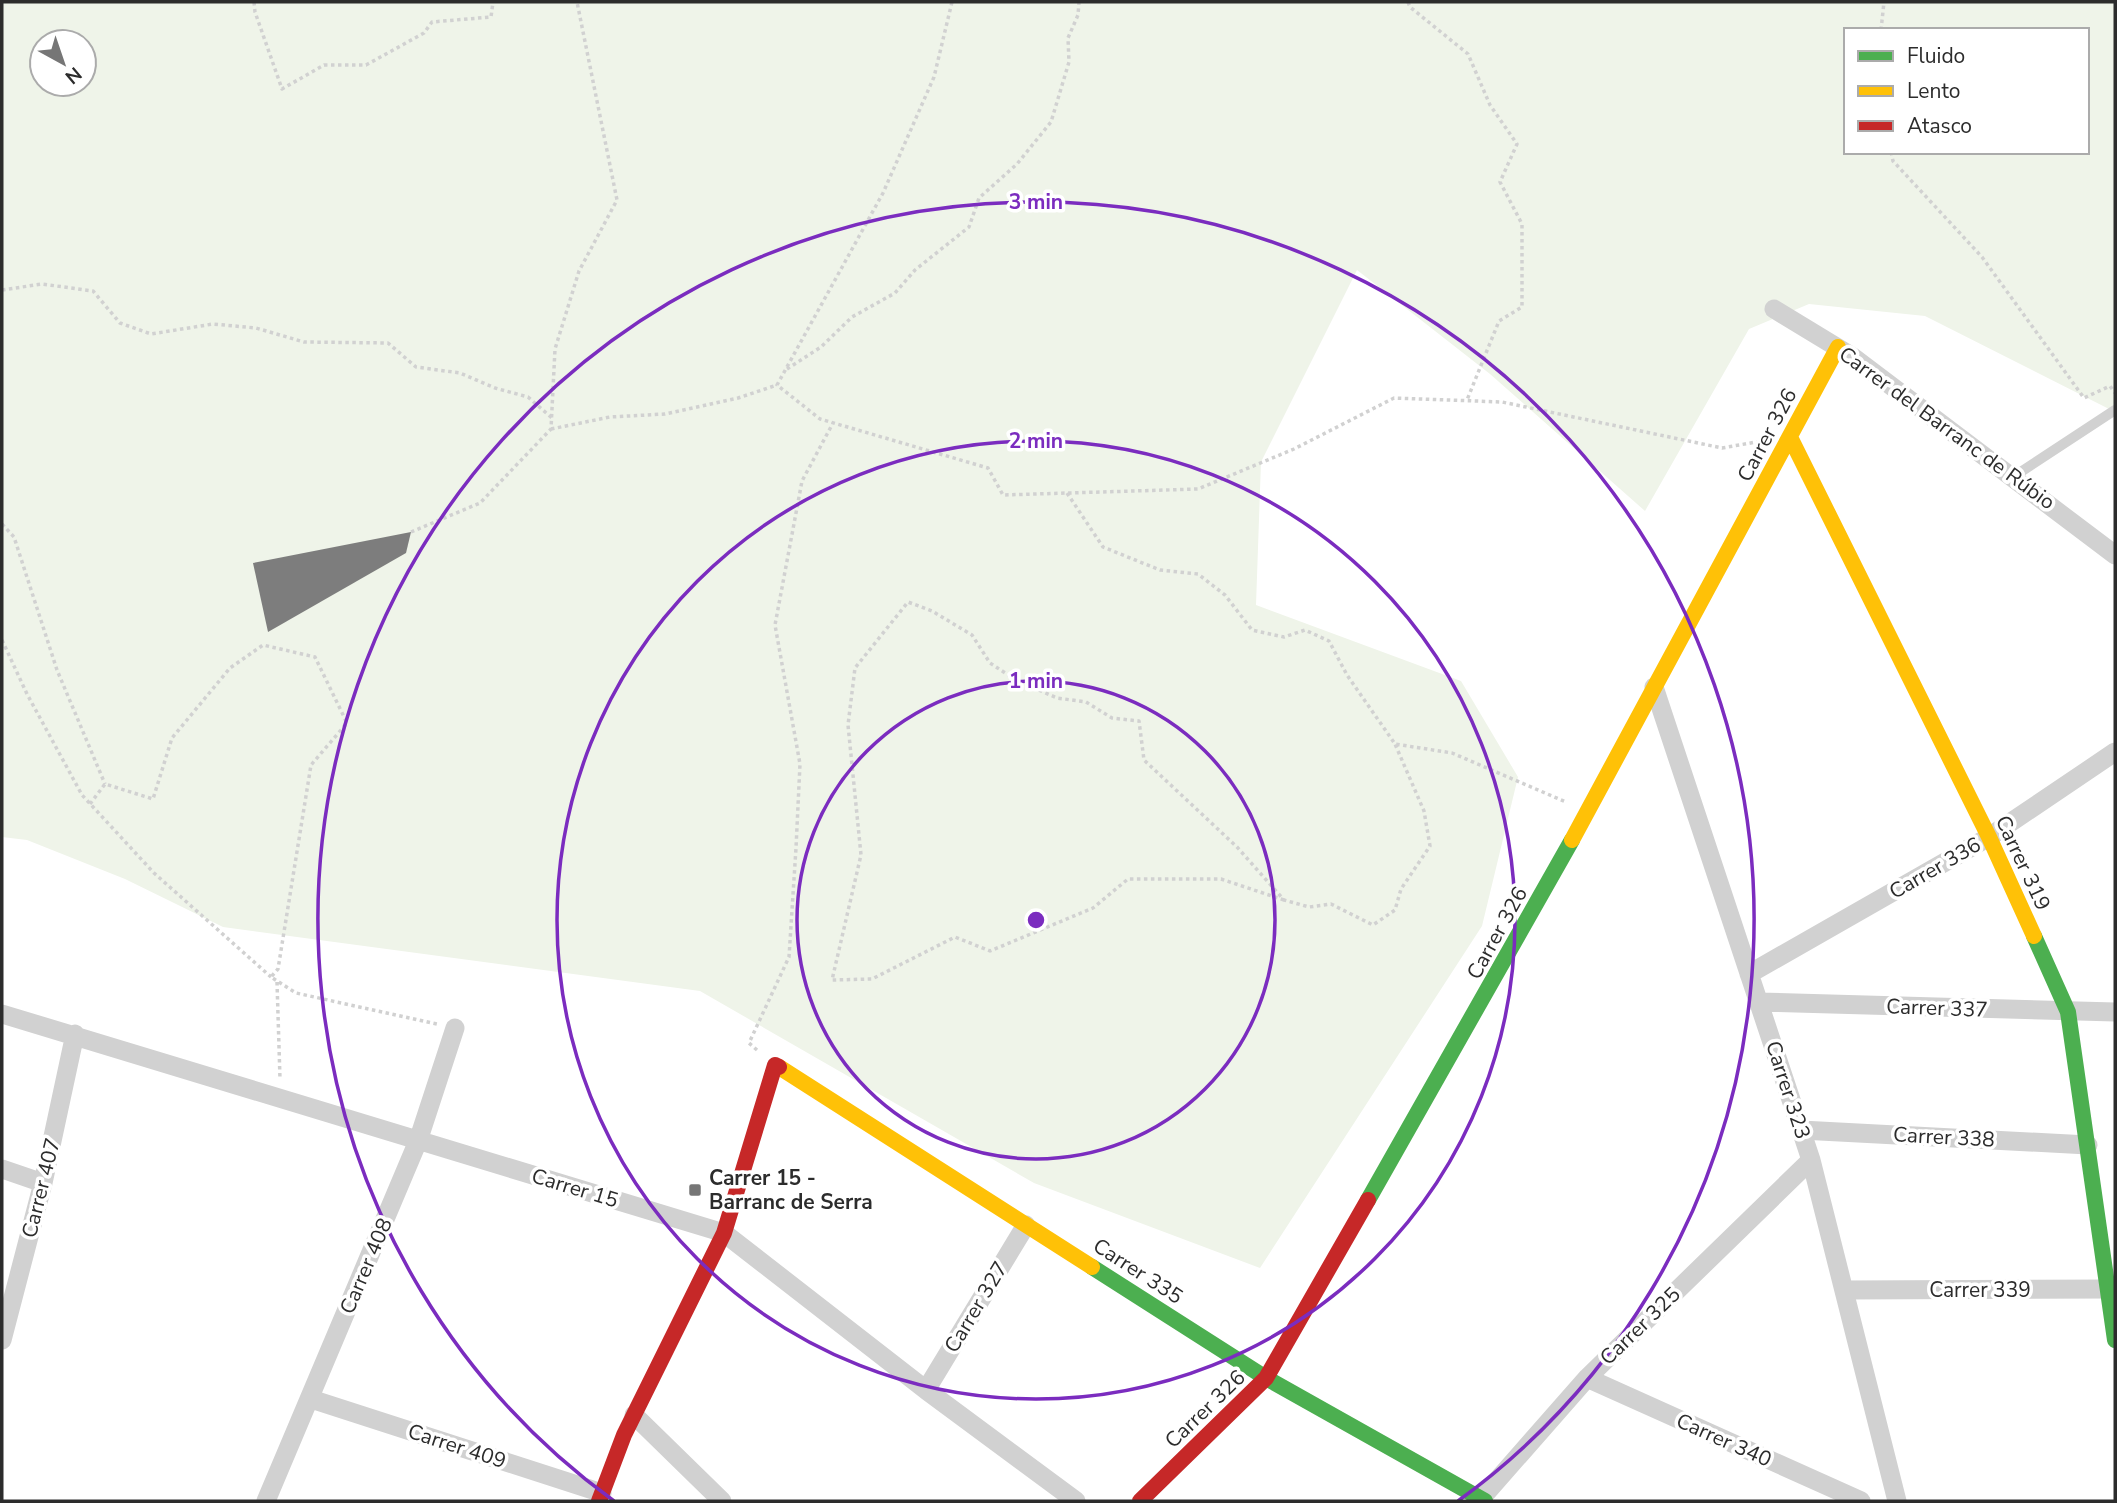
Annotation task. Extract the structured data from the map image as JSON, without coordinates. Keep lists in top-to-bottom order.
{
  "streets": {
    "street": [
      "Carrer del Barranc de Rúbio",
      "Carrer 326",
      "Carrer 319",
      "Carrer 336",
      "Carrer 337",
      "Carrer 323",
      "Carrer 338",
      "Carrer 407",
      "Carrer 15",
      "Carrer 408",
      "Carrer 335",
      "Carrer 339",
      "Carrer 327",
      "Carrer 325",
      "Carrer 340",
      "Carrer 409"
    ]
  },
  "crossings": [
    ["Carrer del Barranc de Rúbio", "Carrer 326"],
    ["Carrer 326", "Carrer 319"],
    ["Carrer 326", "Carrer 323"],
    ["Carrer 326", "Carrer 335"],
    ["Carrer 319", "Carrer 336"],
    ["Carrer 319", "Carrer 337"],
    ["Carrer 319", "Carrer 338"],
    ["Carrer 319", "Carrer 339"],
    ["Carrer 336", "Carrer 323"],
    ["Carrer 337", "Carrer 323"],
    ["Carrer 323", "Carrer 338"],
    ["Carrer 323", "Carrer 339"],
    ["Carrer 323", "Carrer 325"],
    ["Carrer 407", "Carrer 15"],
    ["Carrer 15", "Carrer 408"],
    ["Carrer 15", "Carrer 327"],
    ["Carrer 408", "Carrer 409"],
    ["Carrer 335", "Carrer 327"],
    ["Carrer 335", "Carrer 325"],
    ["Carrer 325", "Carrer 340"]
  ],
  "places": {
    "transit": ["Carrer 15 - Barranc de Serra"]
  },
  "legend": ["Fluido", "Lento", "Atasco"],
  "north": "bottom right",
  "rings": ["3 min", "2 min", "1 min"]
}
